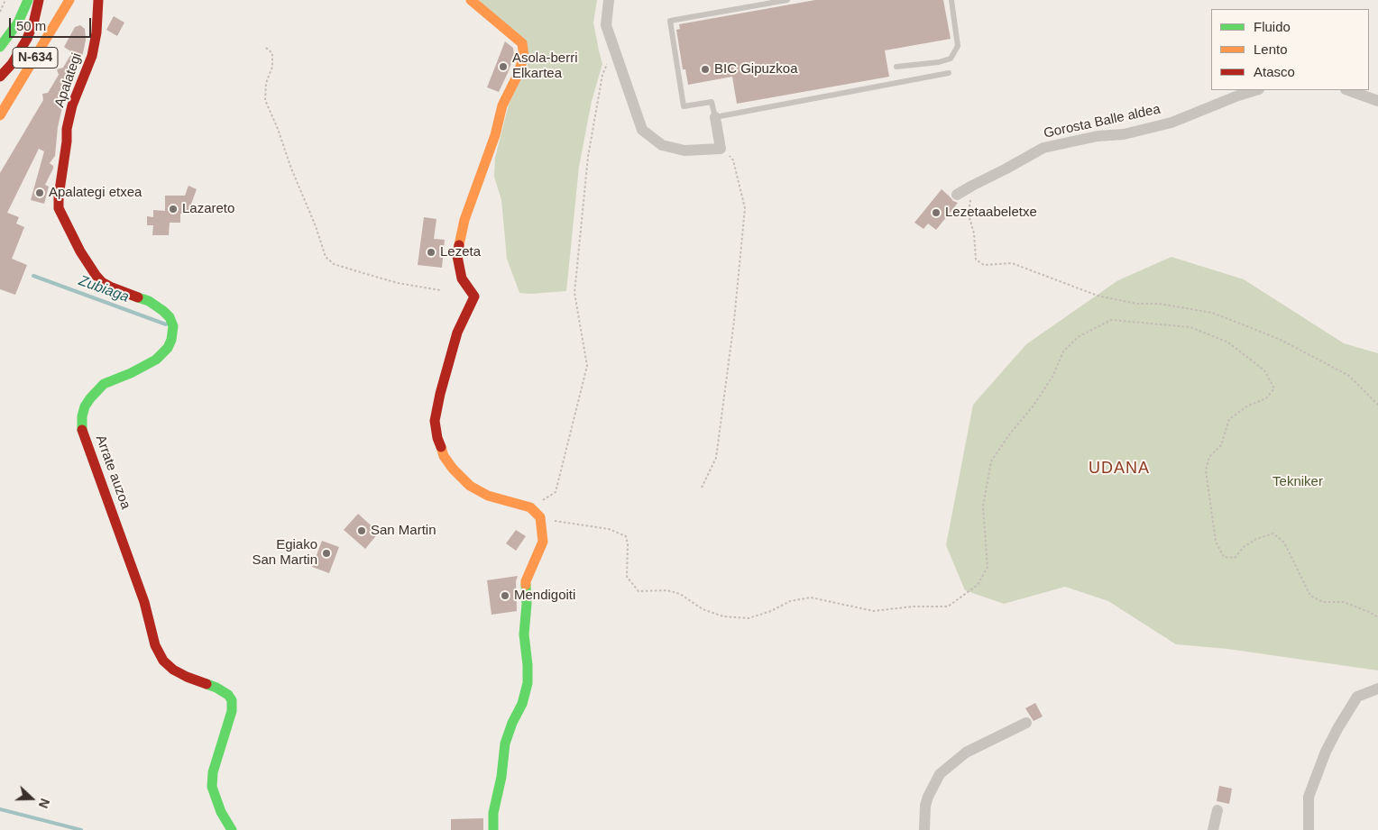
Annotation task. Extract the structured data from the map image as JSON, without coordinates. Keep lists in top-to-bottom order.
{
  "streets": {
    "main road": ["N-634", "Apalategi", "Arrate auzoa"],
    "street": ["Gorosta Balle aldea"]
  },
  "crossings": [
    ["Apalategi", "Arrate auzoa"]
  ],
  "districts": ["UDANA"],
  "water": ["Zubiaga"],
  "parks": ["Tekniker"],
  "places": [
    "Asola-berri Elkartea",
    "BIC Gipuzkoa",
    "Apalategi etxea",
    "Lazareto",
    "Lezetaabeletxe",
    "Lezeta",
    "San Martin",
    "Egiako San Martin",
    "Mendigoiti"
  ],
  "legend": ["Fluido", "Lento", "Atasco"],
  "scale_bar": "50 m",
  "north": "right"
}
